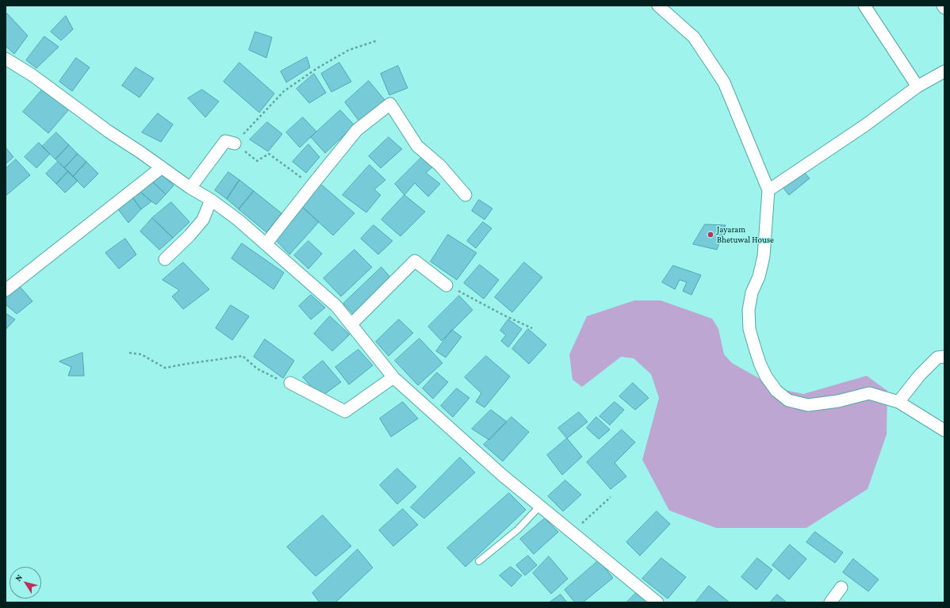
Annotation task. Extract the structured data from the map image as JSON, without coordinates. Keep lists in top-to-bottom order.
{
  "places": ["Jayaram Bhetuwal House"],
  "north": "top left"
}
